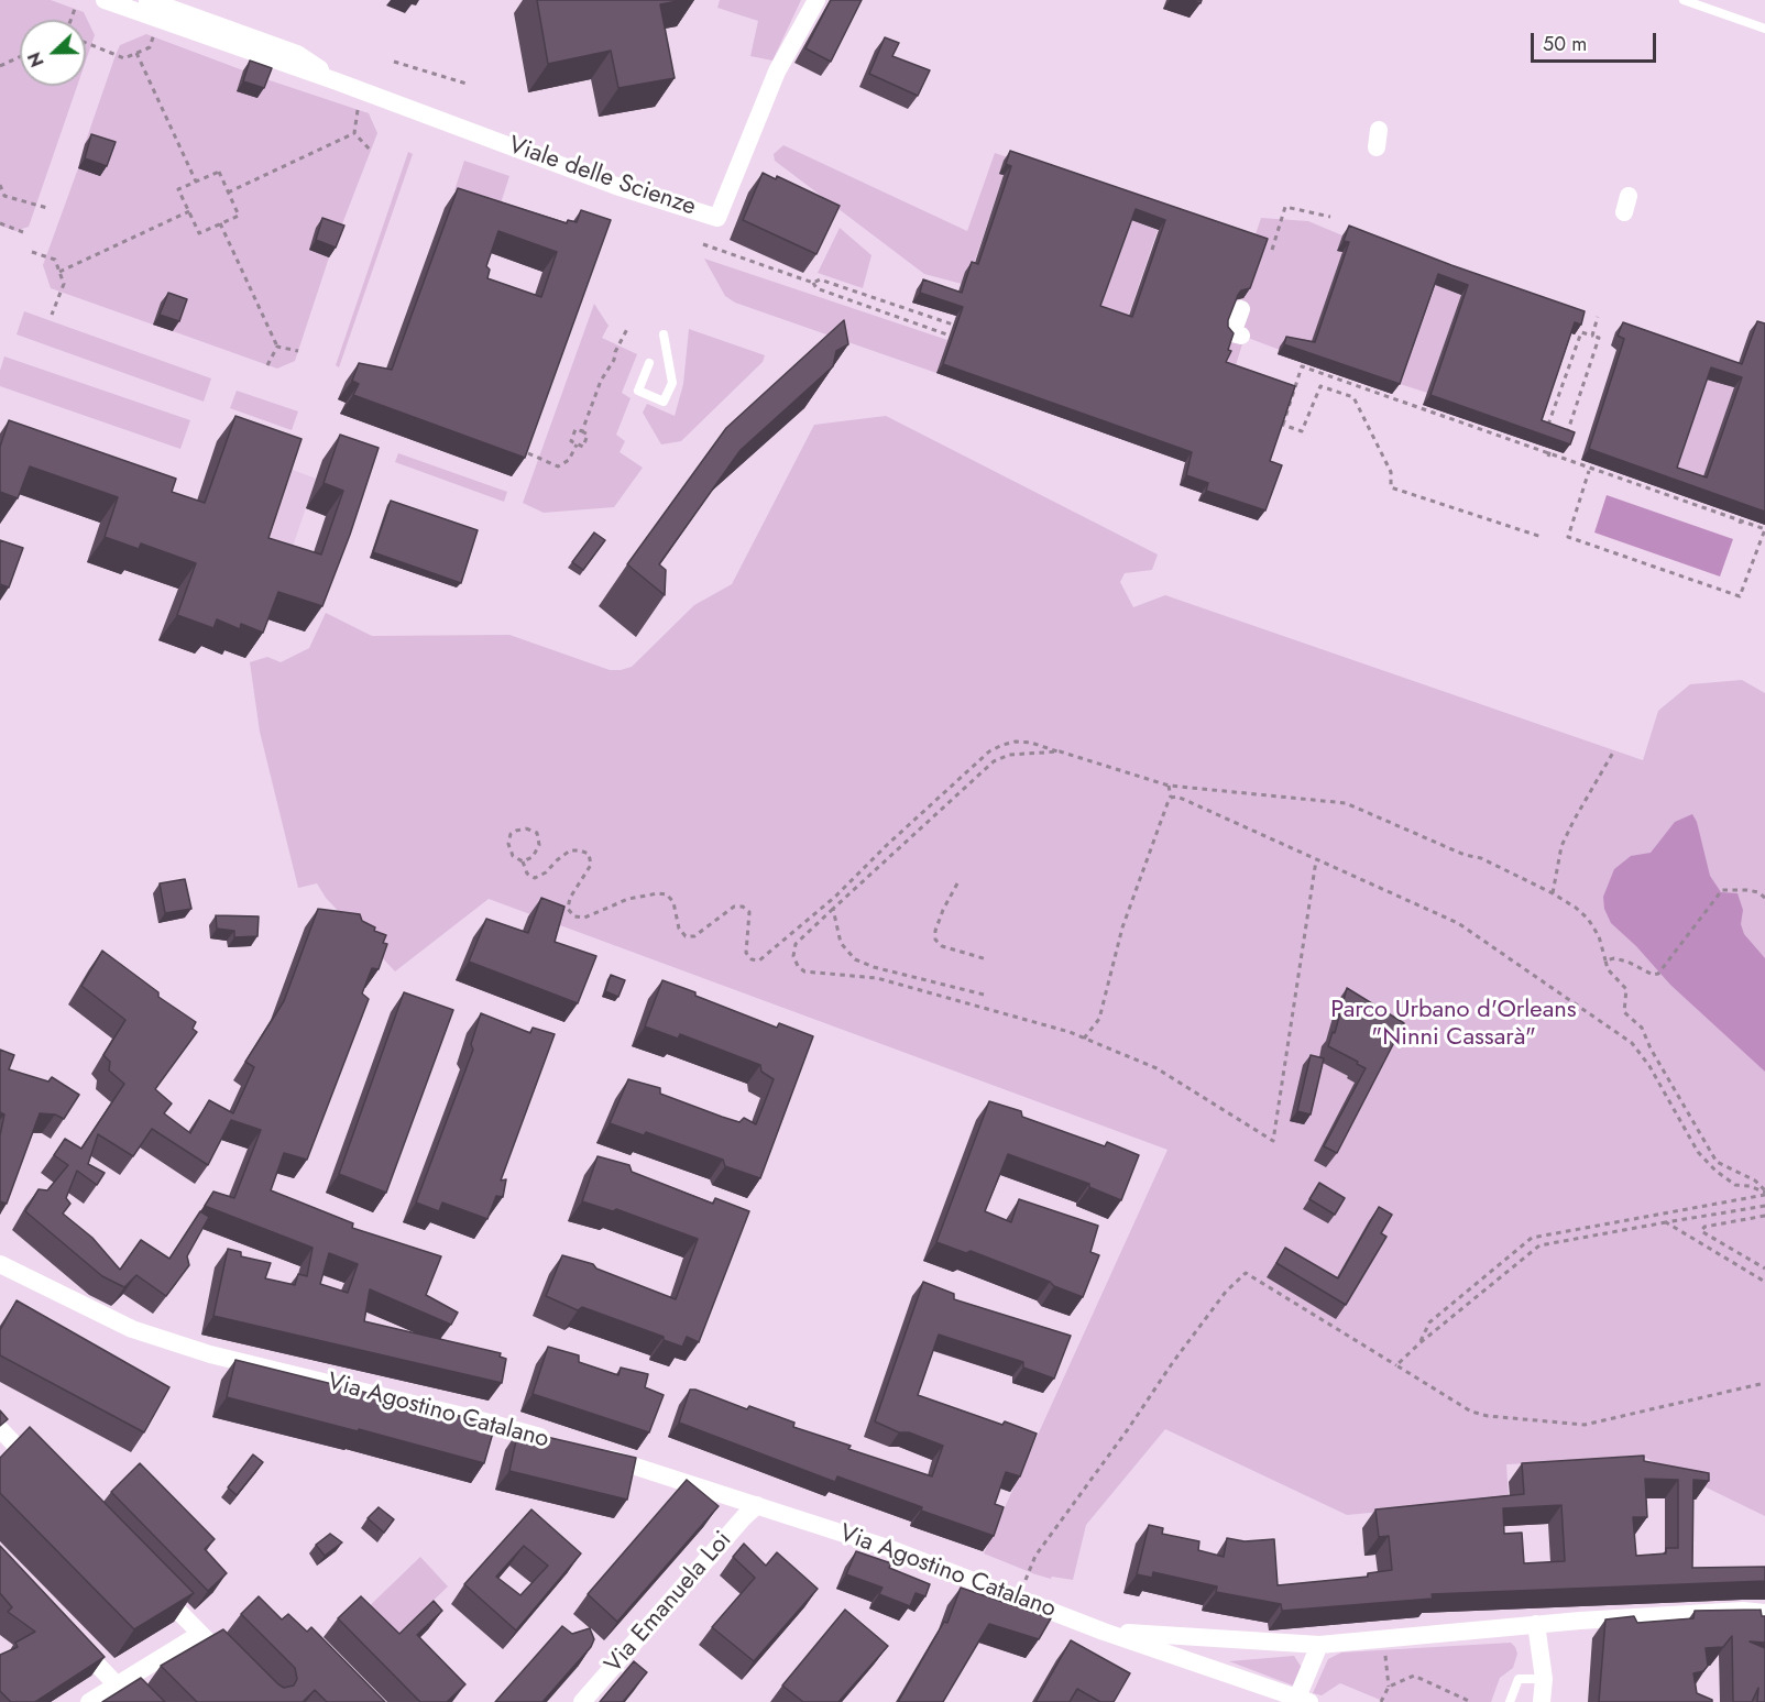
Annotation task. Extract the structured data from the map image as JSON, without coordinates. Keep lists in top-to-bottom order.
{
  "streets": {
    "street": ["Viale delle Scienze", "Via Agostino Catalano", "Via Emanuela Loi"]
  },
  "crossings": [
    ["Via Agostino Catalano", "Via Emanuela Loi"]
  ],
  "parks": ["Parco Urbano d'Orleans \"Ninni Cassarà\""],
  "scale_bar": "50 m",
  "north": "left"
}
